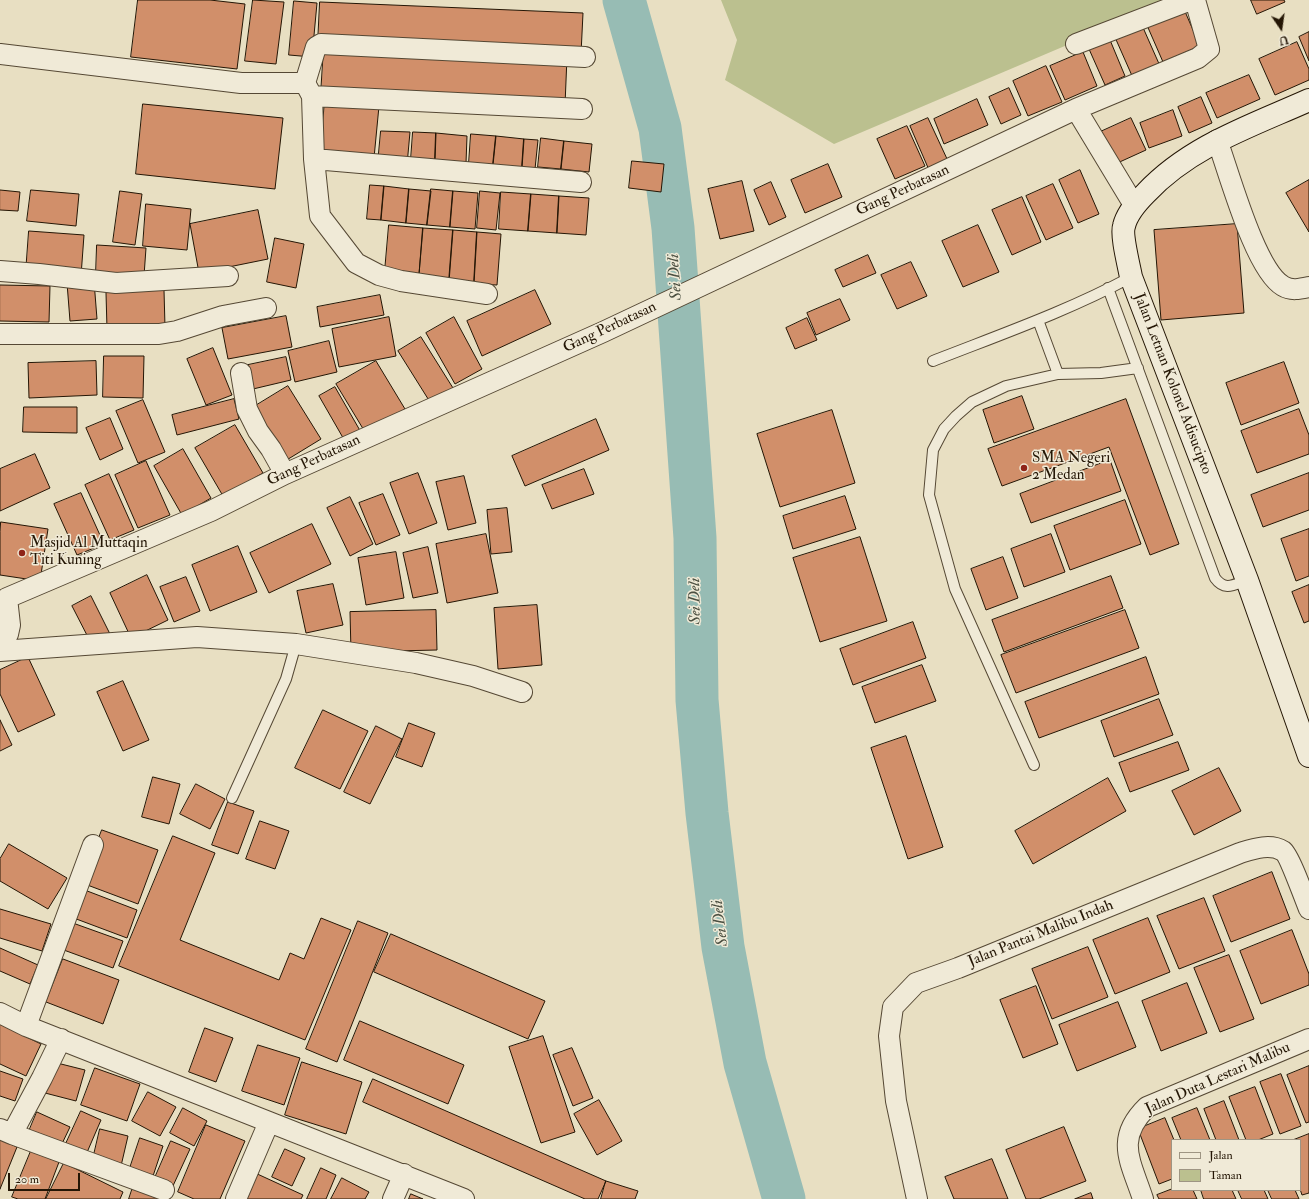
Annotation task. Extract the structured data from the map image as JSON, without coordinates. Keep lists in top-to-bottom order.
{
  "streets": {
    "main road": ["Jalan Letnan Kolonel Adisucipto"],
    "street": ["Gang Perbatasan", "Jalan Pantai Malibu Indah", "Jalan Duta Lestari Malibu"]
  },
  "water": ["Sei Deli"],
  "places": ["SMA Negeri 2 Medan", "Masjid Al Muttaqin Titi Kuning"],
  "legend": ["Jalan", "Taman"],
  "scale_bar": "20 m",
  "north": "bottom"
}
